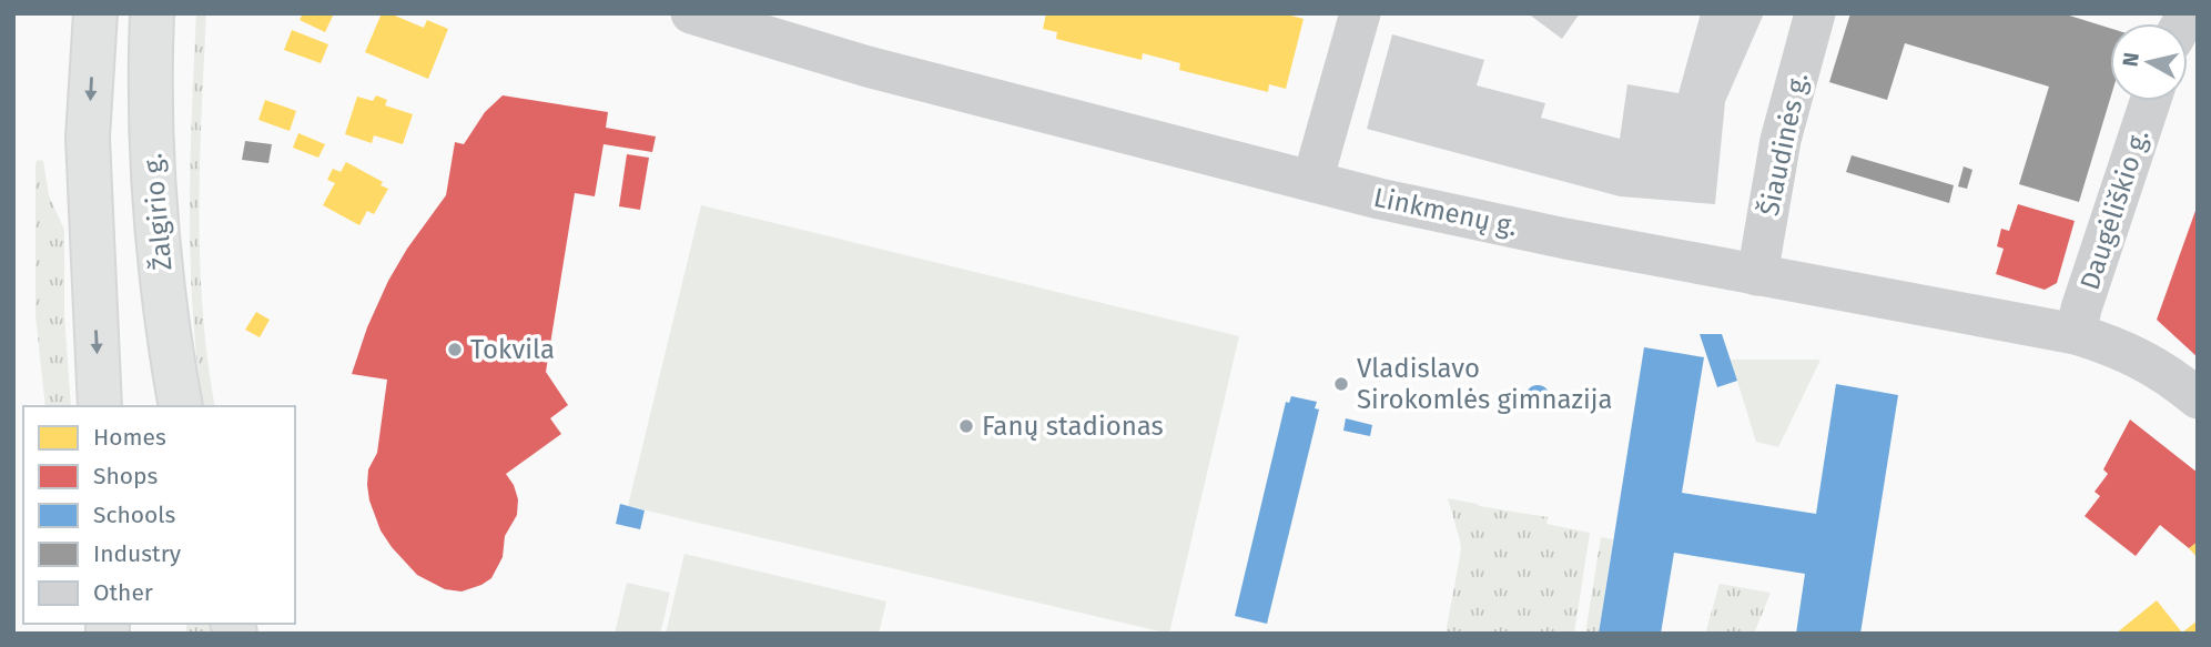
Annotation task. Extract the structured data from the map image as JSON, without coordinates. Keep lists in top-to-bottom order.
{
  "streets": {
    "main road": ["Žalgirio g."],
    "street": ["Šiaudinės g.", "Daugėliškio g.", "Linkmenų g."]
  },
  "crossings": [
    ["Šiaudinės g.", "Linkmenų g."],
    ["Daugėliškio g.", "Linkmenų g."]
  ],
  "places": ["Tokvila", "Vladislavo Sirokomlės gimnazija", "Fanų stadionas"],
  "legend": [
    "Homes",
    "Shops",
    "Schools",
    "Industry",
    "Other"
  ],
  "north": "left"
}
